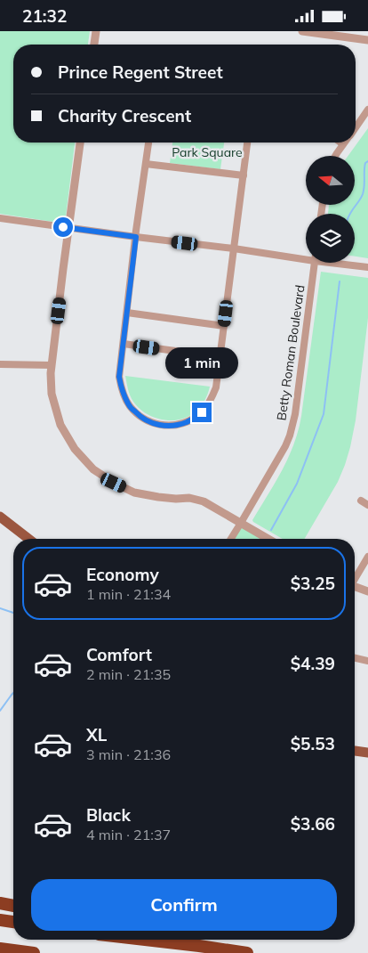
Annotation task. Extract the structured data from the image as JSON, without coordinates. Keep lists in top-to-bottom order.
{
  "streets": {
    "street": ["Betty Roman Boulevard"]
  },
  "parks": ["Park Square"],
  "north": "left",
  "page": {
    "status": "21:32",
    "banner": ["Prince Regent Street", "Charity Crescent"],
    "bubble": "1 min",
    "list": [
      {
        "name": "Economy",
        "note": "1 min · 21:34",
        "value": "$3.25"
      },
      {
        "name": "Comfort",
        "note": "2 min · 21:35",
        "value": "$4.39"
      },
      {
        "name": "XL",
        "note": "3 min · 21:36",
        "value": "$5.53"
      },
      {
        "name": "Black",
        "note": "4 min · 21:37",
        "value": "$3.66"
      }
    ],
    "buttons": "Confirm"
  }
}
